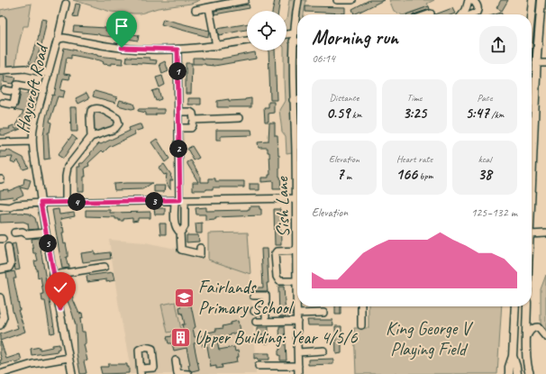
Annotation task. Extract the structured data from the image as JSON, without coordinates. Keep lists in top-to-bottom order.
{
  "streets": {
    "street": ["Haycroft Road", "Sish Lane"]
  },
  "parks": ["King George V Playing Field"],
  "places": {
    "school or university": ["Fairlands Primary School"],
    "building": ["Upper Building: Year 4/5/6"]
  },
  "page": {
    "heading": ["Morning run", "06:14"],
    "pins": [
      "1",
      "2",
      "3",
      "4",
      "5"
    ],
    "stats": [
      ["Distance", "0.59 km"],
      ["Time", "3:25"],
      ["Pace", "5:47 /km"],
      ["Elevation", "7 m"],
      ["Heart rate", "166 bpm"],
      ["kcal", "38"]
    ],
    "chart": ["Elevation", "125–132 m"]
  }
}
